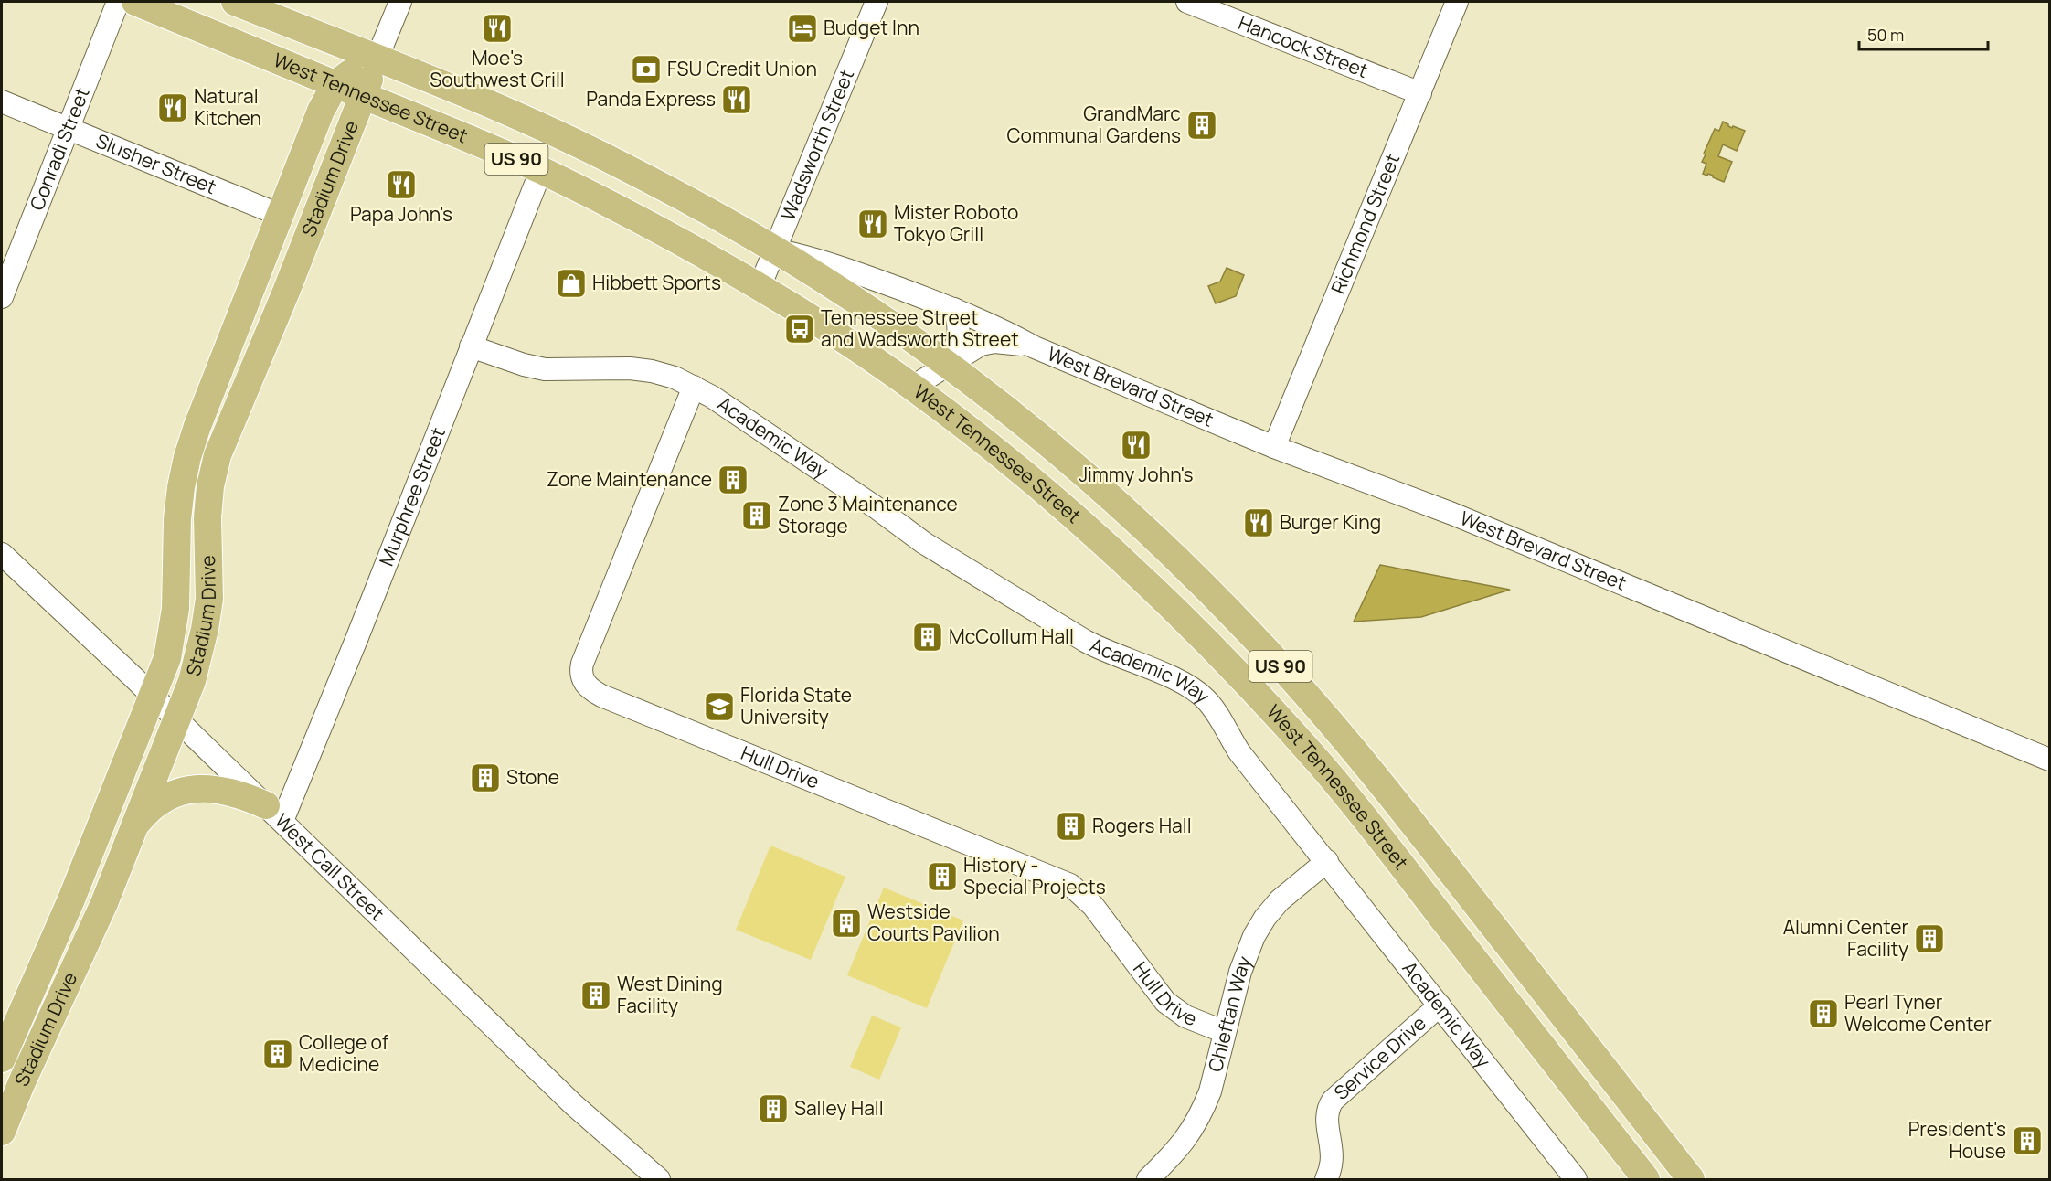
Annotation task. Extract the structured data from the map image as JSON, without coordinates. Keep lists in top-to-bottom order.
{
  "streets": {
    "main road": ["West Tennessee Street", "US 90", "Stadium Drive"],
    "street": [
      "Hancock Street",
      "Wadsworth Street",
      "Conradi Street",
      "Slusher Street",
      "Richmond Street",
      "West Brevard Street",
      "Academic Way",
      "Murphree Street",
      "Hull Drive",
      "West Call Street",
      "Chieftan Way",
      "Service Drive"
    ]
  },
  "crossings": [
    ["Hancock Street", "Richmond Street"],
    ["West Tennessee Street", "Wadsworth Street"],
    ["West Tennessee Street", "Stadium Drive"],
    ["West Tennessee Street", "West Brevard Street"],
    ["West Tennessee Street", "Murphree Street"],
    ["Wadsworth Street", "West Brevard Street"],
    ["Conradi Street", "Slusher Street"],
    ["Slusher Street", "Stadium Drive"],
    ["Stadium Drive", "West Call Street"],
    ["Richmond Street", "West Brevard Street"],
    ["Academic Way", "Murphree Street"],
    ["Academic Way", "Hull Drive"],
    ["Academic Way", "Chieftan Way"],
    ["Academic Way", "Service Drive"],
    ["Murphree Street", "West Call Street"],
    ["Hull Drive", "Chieftan Way"]
  ],
  "places": {
    "restaurant": [
      "Moe's Southwest Grill",
      "Panda Express",
      "Natural Kitchen",
      "Papa John's",
      "Mister Roboto Tokyo Grill",
      "Jimmy John's",
      "Burger King"
    ],
    "hotel": ["Budget Inn"],
    "bank": ["FSU Credit Union"],
    "building": [
      "GrandMarc Communal Gardens",
      "Zone Maintenance",
      "Zone 3 Maintenance Storage",
      "McCollum Hall",
      "Stone",
      "Rogers Hall",
      "History - Special Projects",
      "Westside Courts Pavilion",
      "Alumni Center Facility",
      "West Dining Facility",
      "Pearl Tyner Welcome Center",
      "College of Medicine",
      "Salley Hall",
      "President's House"
    ],
    "shop": ["Hibbett Sports"],
    "bus stop": ["Tennessee Street and Wadsworth Street"],
    "school or university": ["Florida State University"]
  },
  "scale_bar": "50 m"
}
